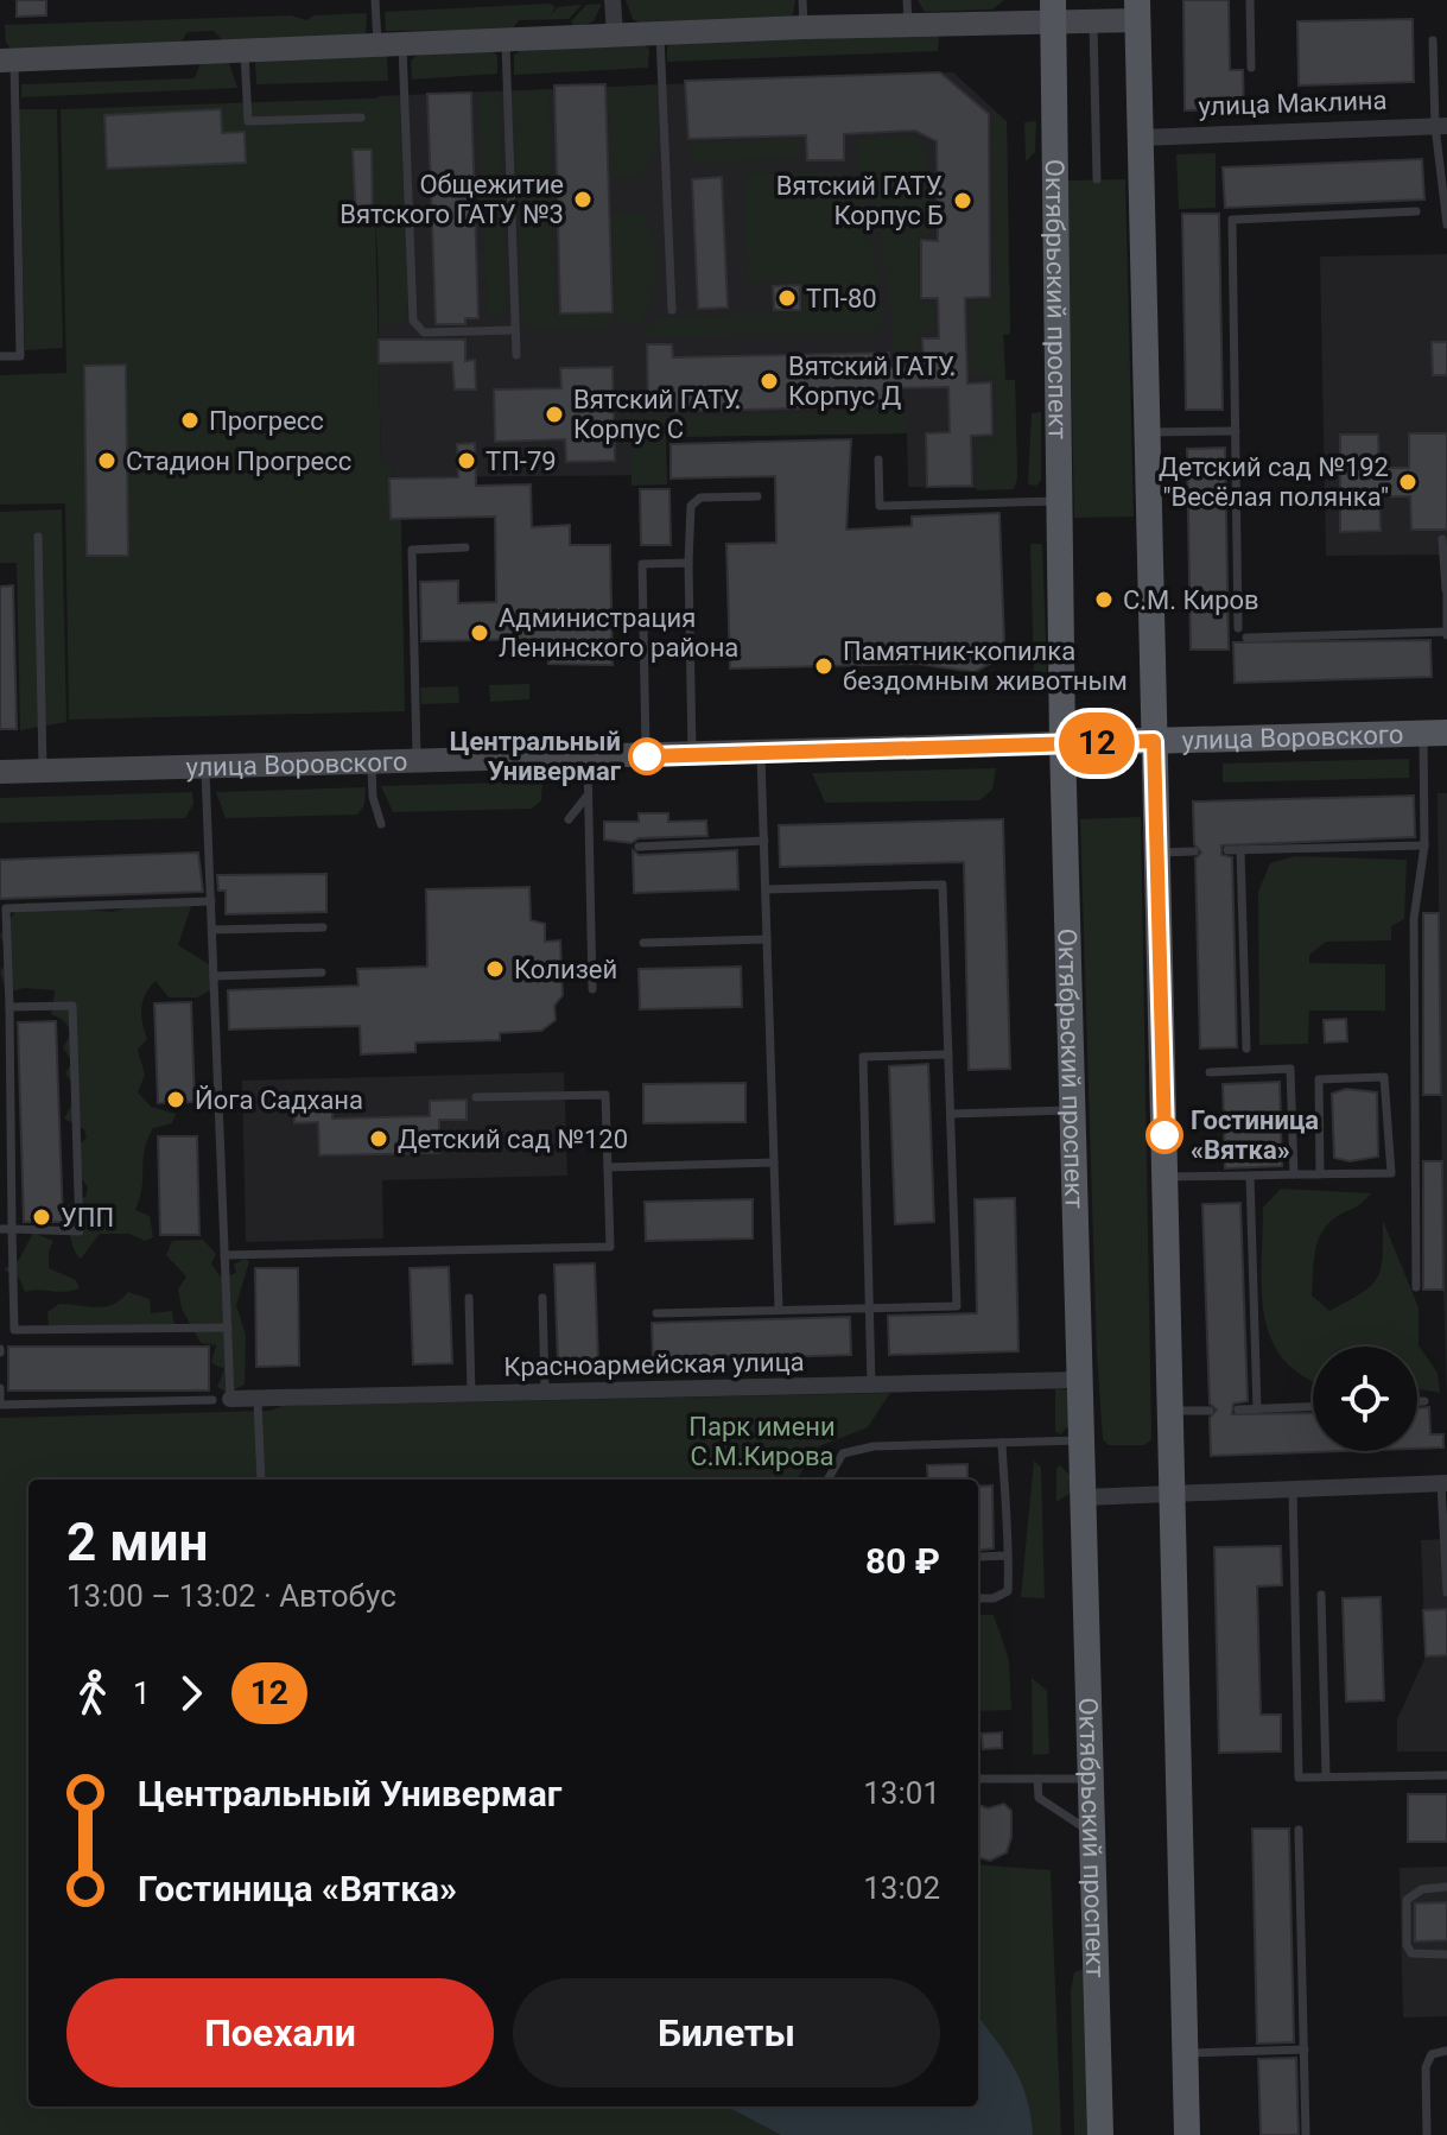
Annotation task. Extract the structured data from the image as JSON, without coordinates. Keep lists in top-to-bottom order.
{
  "streets": {
    "main road": ["Октябрьский проспект", "улица Воровского"],
    "street": ["улица Маклина", "Красноармейская улица"]
  },
  "crossings": [
    ["Октябрьский проспект", "улица Воровского"],
    ["Октябрьский проспект", "Красноармейская улица"]
  ],
  "parks": ["Парк имени С.М.Кирова"],
  "places": [
    "Общежитие Вятского ГАТУ №3",
    "Вятский ГАТУ. Корпус Б",
    "ТП-80",
    "Вятский ГАТУ. Корпус Д",
    "Вятский ГАТУ. Корпус С",
    "Прогресс",
    "Стадион Прогресс",
    "ТП-79",
    "Детский сад №192 \"Весёлая полянка\"",
    "С.М. Киров",
    "Администрация Ленинского района",
    "Памятник-копилка бездомным животным",
    "Центральный Универмаг",
    "Колизей",
    "Йога Садхана",
    "Гостиница «Вятка»",
    "Детский сад №120",
    "УПП"
  ],
  "lines": ["bus line 12"],
  "page": {
    "on_map": "12",
    "heading": ["2 мин", "13:00 – 13:02 · Автобус", "80 ₽"],
    "legs": ["1", "12"],
    "list": [
      {
        "name": "Центральный Универмаг",
        "value": "13:01"
      },
      {
        "name": "Гостиница «Вятка»",
        "value": "13:02"
      }
    ],
    "buttons": ["Поехали", "Билеты"]
  }
}
